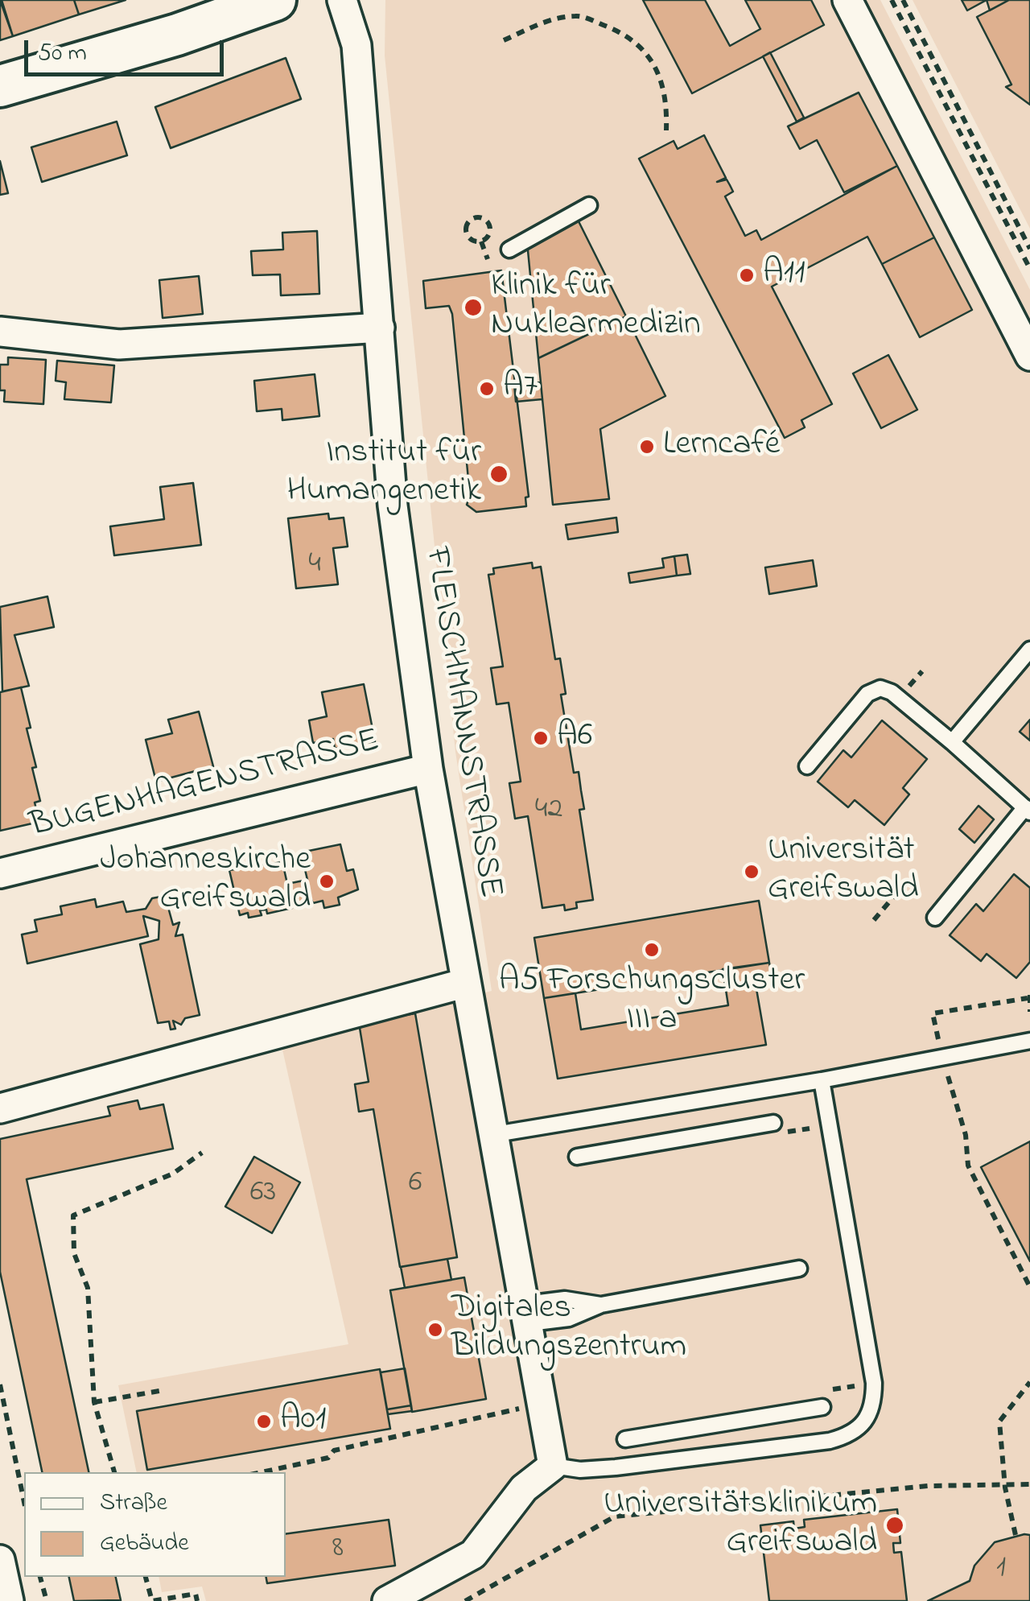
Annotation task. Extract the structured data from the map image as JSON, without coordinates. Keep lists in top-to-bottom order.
{
  "streets": {
    "street": ["FLEISCHMANNSTRASSE", "BUGENHAGENSTRASSE"]
  },
  "crossings": [
    ["FLEISCHMANNSTRASSE", "BUGENHAGENSTRASSE"]
  ],
  "places": [
    "A11",
    "Klinik für Nuklearmedizin",
    "A7",
    "Lerncafé",
    "Institut für Humangenetik",
    "A6",
    "Universität Greifswald",
    "Johanneskirche Greifswald",
    "A5 Forschungscluster III a",
    "Digitales Bildungszentrum",
    "A01",
    "Universitätsklinikum Greifswald"
  ],
  "house_numbers": [
    "4",
    "42",
    "6",
    "63",
    "8",
    "1"
  ],
  "legend": ["Straße", "Gebäude"],
  "scale_bar": "50 m"
}
